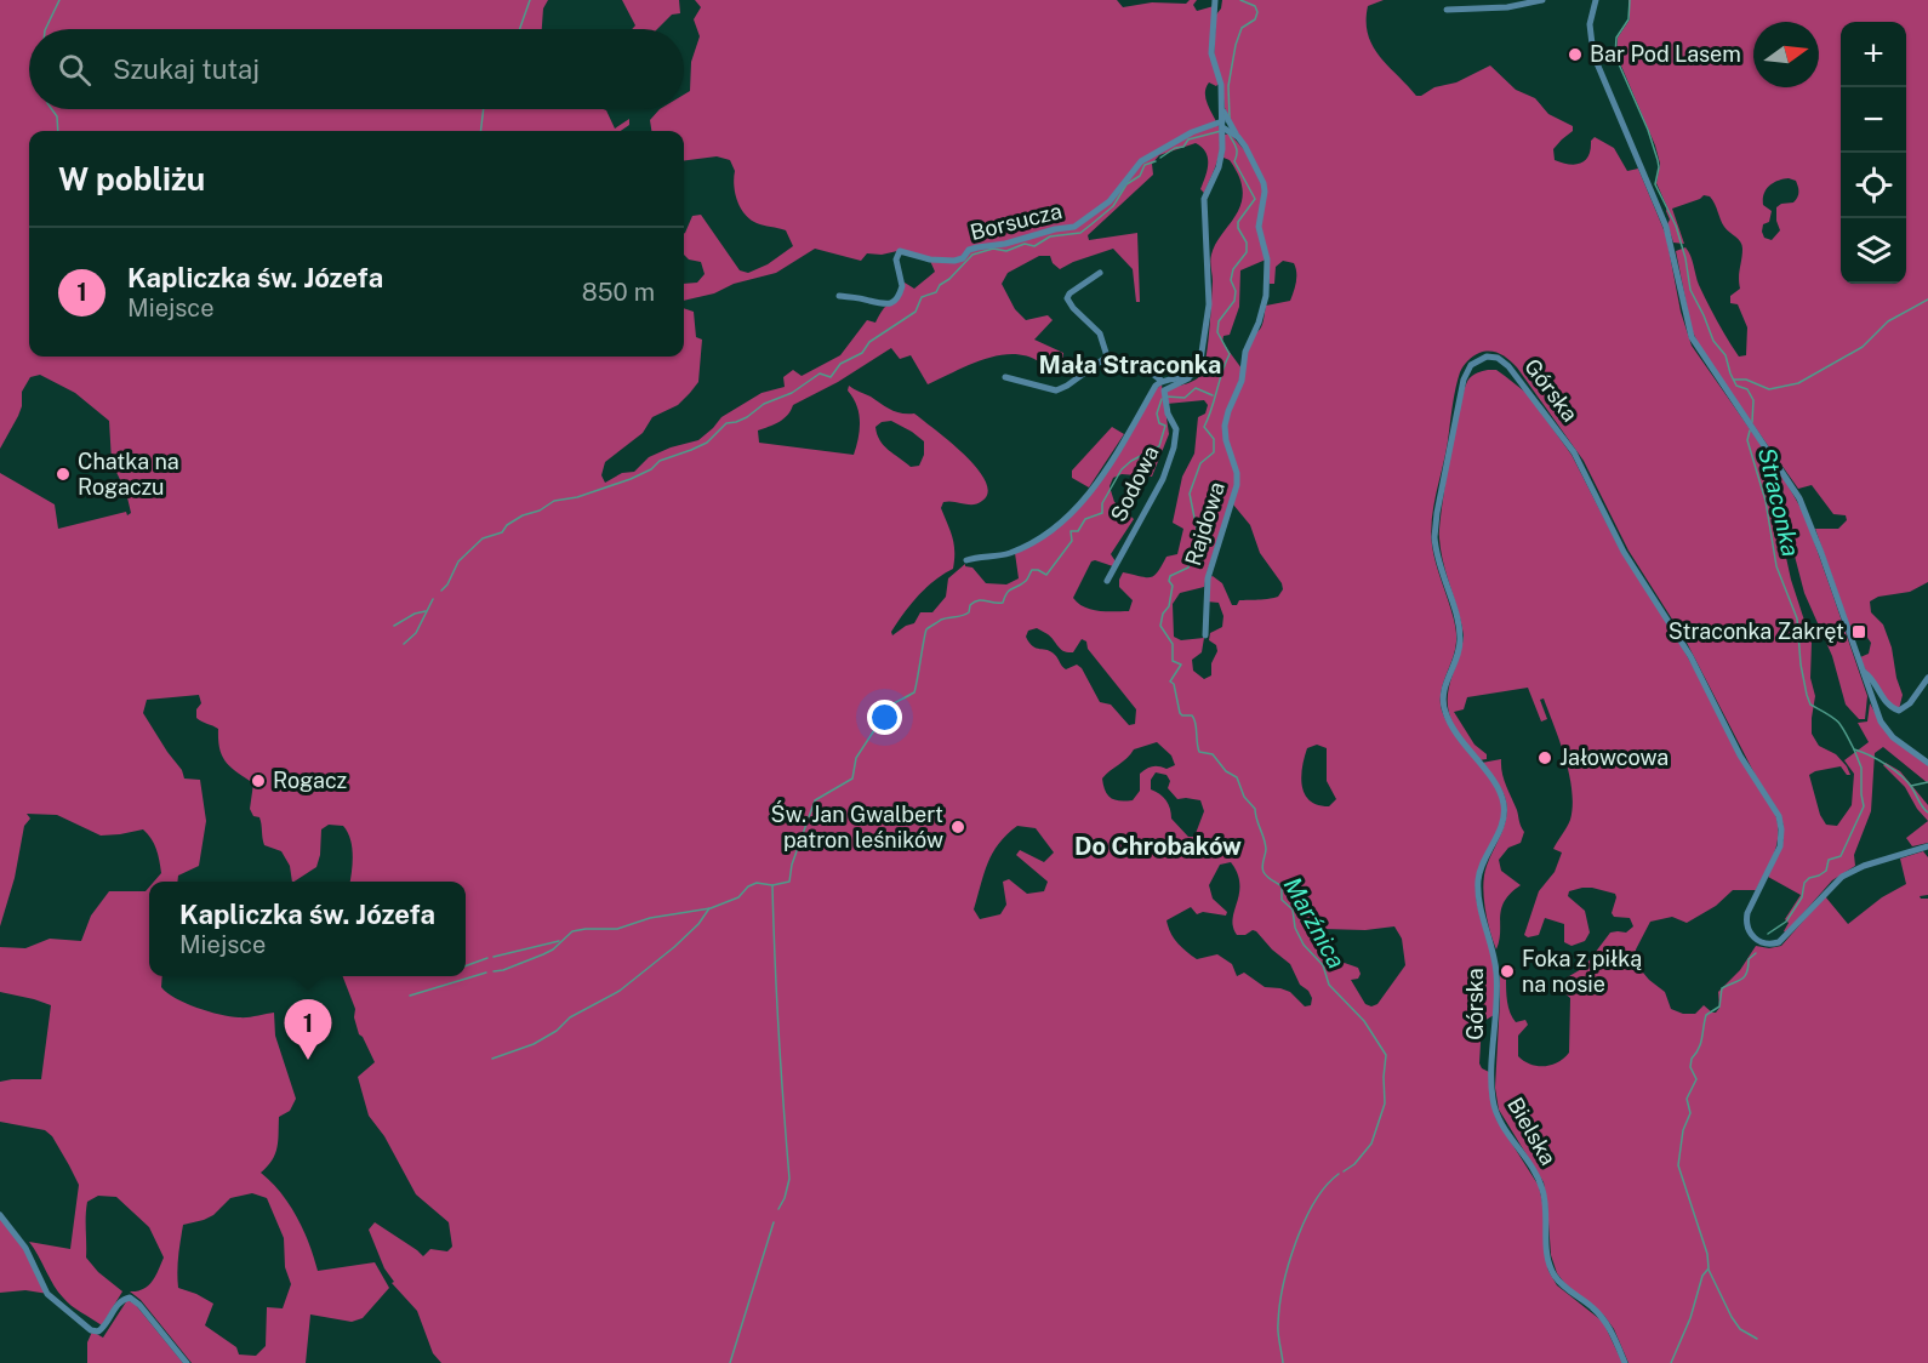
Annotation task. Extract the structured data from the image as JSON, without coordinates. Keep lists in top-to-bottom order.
{
  "streets": {
    "street": [
      "Borsucza",
      "Górska",
      "Sodowa",
      "Rajdowa",
      "Bielska"
    ]
  },
  "crossings": [
    ["Borsucza", "Rajdowa"],
    ["Górska", "Bielska"]
  ],
  "districts": ["Mała Straconka", "Do Chrobaków"],
  "water": ["Straconka", "Marźnica"],
  "places": {
    "other": [
      "Bar Pod Lasem",
      "Chatka na Rogaczu",
      "Jałowcowa",
      "Rogacz",
      "Św. Jan Gwalbert patron leśników",
      "Foka z piłką na nosie"
    ],
    "transit": ["Straconka Zakręt"]
  },
  "north": "right",
  "page": {
    "map_buttons": ["+", "−"],
    "search": "Szukaj tutaj",
    "heading": "W pobliżu",
    "list": [
      {
        "mark": "1",
        "name": "Kapliczka św. Józefa",
        "note": "Miejsce",
        "value": "850 m"
      }
    ],
    "popup": ["Kapliczka św. Józefa", "Miejsce"],
    "pins": "1"
  }
}
